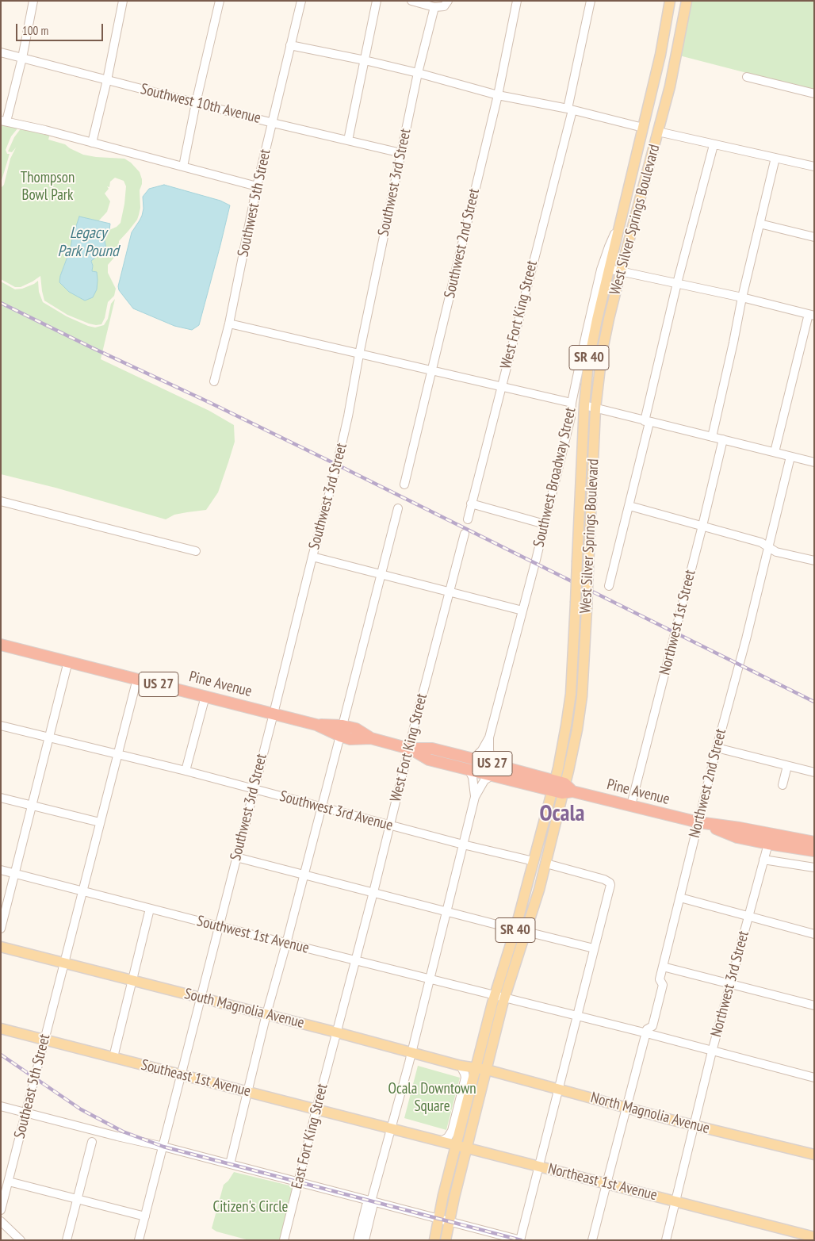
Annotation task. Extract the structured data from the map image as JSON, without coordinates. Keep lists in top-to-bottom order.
{
  "streets": {
    "highway": ["US 27", "Pine Avenue"],
    "main road": [
      "West Silver Springs Boulevard",
      "SR 40",
      "South Magnolia Avenue",
      "Southeast 1st Avenue",
      "North Magnolia Avenue",
      "Northeast 1st Avenue"
    ],
    "street": [
      "Southwest 10th Avenue",
      "Southwest 3rd Street",
      "Southwest 5th Street",
      "Southwest 2nd Street",
      "West Fort King Street",
      "Southwest Broadway Street",
      "Northwest 1st Street",
      "Northwest 2nd Street",
      "Southwest 3rd Avenue",
      "Southwest 1st Avenue",
      "Northwest 3rd Street",
      "Southeast 5th Street",
      "East Fort King Street"
    ]
  },
  "crossings": [
    ["Southwest 10th Avenue", "Southwest 3rd Street"],
    ["Southwest 10th Avenue", "Southwest 5th Street"],
    ["Southwest 3rd Street", "Pine Avenue"],
    ["Southwest 3rd Street", "Southwest 3rd Avenue"],
    ["Southwest 3rd Street", "Southwest 1st Avenue"],
    ["Southwest 3rd Street", "South Magnolia Avenue"],
    ["Southwest 3rd Street", "Southeast 1st Avenue"],
    ["West Silver Springs Boulevard", "SR 40"],
    ["West Silver Springs Boulevard", "Southwest Broadway Street"],
    ["West Silver Springs Boulevard", "Pine Avenue"],
    ["West Silver Springs Boulevard", "Southwest 3rd Avenue"],
    ["West Silver Springs Boulevard", "Southwest 1st Avenue"],
    ["West Silver Springs Boulevard", "South Magnolia Avenue"],
    ["West Silver Springs Boulevard", "North Magnolia Avenue"],
    ["West Fort King Street", "Pine Avenue"],
    ["West Fort King Street", "Southwest 3rd Avenue"],
    ["West Fort King Street", "Southwest 1st Avenue"],
    ["West Fort King Street", "South Magnolia Avenue"],
    ["West Fort King Street", "East Fort King Street"],
    ["SR 40", "South Magnolia Avenue"],
    ["SR 40", "North Magnolia Avenue"],
    ["SR 40", "Northeast 1st Avenue"],
    ["Southwest Broadway Street", "Pine Avenue"],
    ["Northwest 1st Street", "Pine Avenue"],
    ["Pine Avenue", "Northwest 2nd Street"],
    ["Pine Avenue", "Northwest 3rd Street"],
    ["Northwest 2nd Street", "Southwest 1st Avenue"],
    ["Northwest 2nd Street", "North Magnolia Avenue"],
    ["Northwest 2nd Street", "Northeast 1st Avenue"],
    ["Southwest 1st Avenue", "Northwest 3rd Street"],
    ["Northwest 3rd Street", "North Magnolia Avenue"],
    ["Northwest 3rd Street", "Northeast 1st Avenue"],
    ["South Magnolia Avenue", "Southeast 5th Street"],
    ["South Magnolia Avenue", "North Magnolia Avenue"],
    ["South Magnolia Avenue", "East Fort King Street"],
    ["Southeast 1st Avenue", "Southeast 5th Street"],
    ["Southeast 1st Avenue", "East Fort King Street"],
    ["Southeast 1st Avenue", "Northeast 1st Avenue"]
  ],
  "districts": ["Ocala"],
  "water": ["Legacy Park Pound"],
  "parks": ["Thompson Bowl Park", "Ocala Downtown Square", "Citizen's Circle"],
  "scale_bar": "100 m"
}
